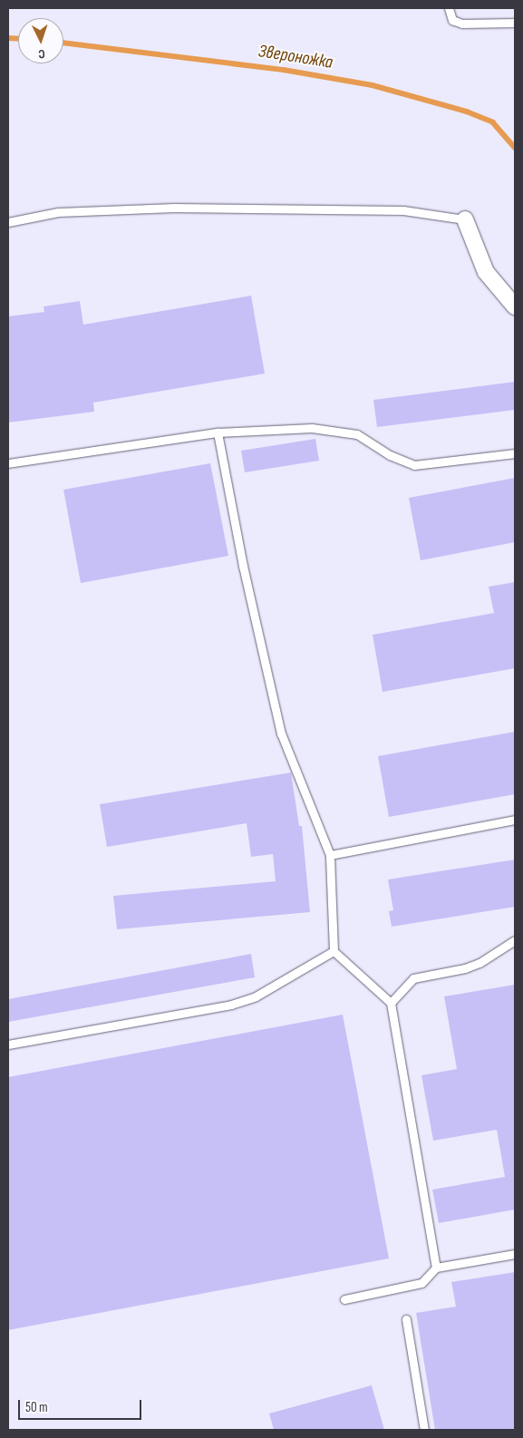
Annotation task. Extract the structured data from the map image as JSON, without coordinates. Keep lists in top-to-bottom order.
{
  "water": ["Звероножка"],
  "scale_bar": "50 m",
  "north": "bottom"
}
